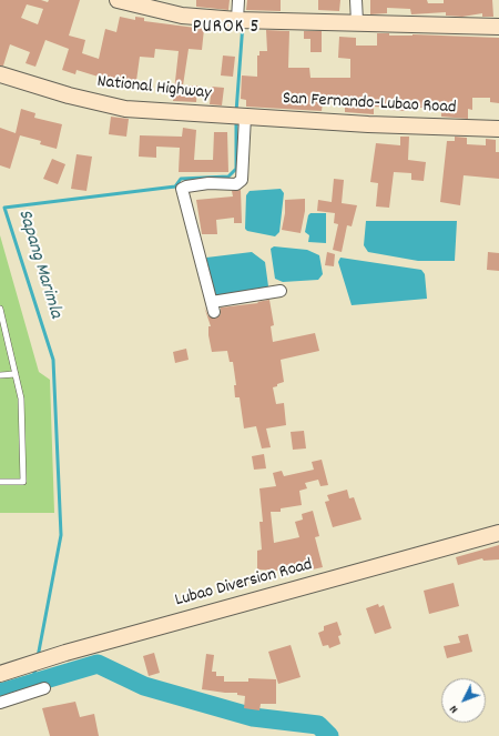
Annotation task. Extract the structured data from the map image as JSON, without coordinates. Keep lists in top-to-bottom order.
{
  "streets": {
    "street": ["National Highway", "San Fernando-Lubao Road", "Lubao Diversion Road"]
  },
  "crossings": [
    ["National Highway", "San Fernando-Lubao Road"]
  ],
  "districts": ["PUROK 5"],
  "water": ["Sapang Marimla"],
  "north": "bottom left"
}
